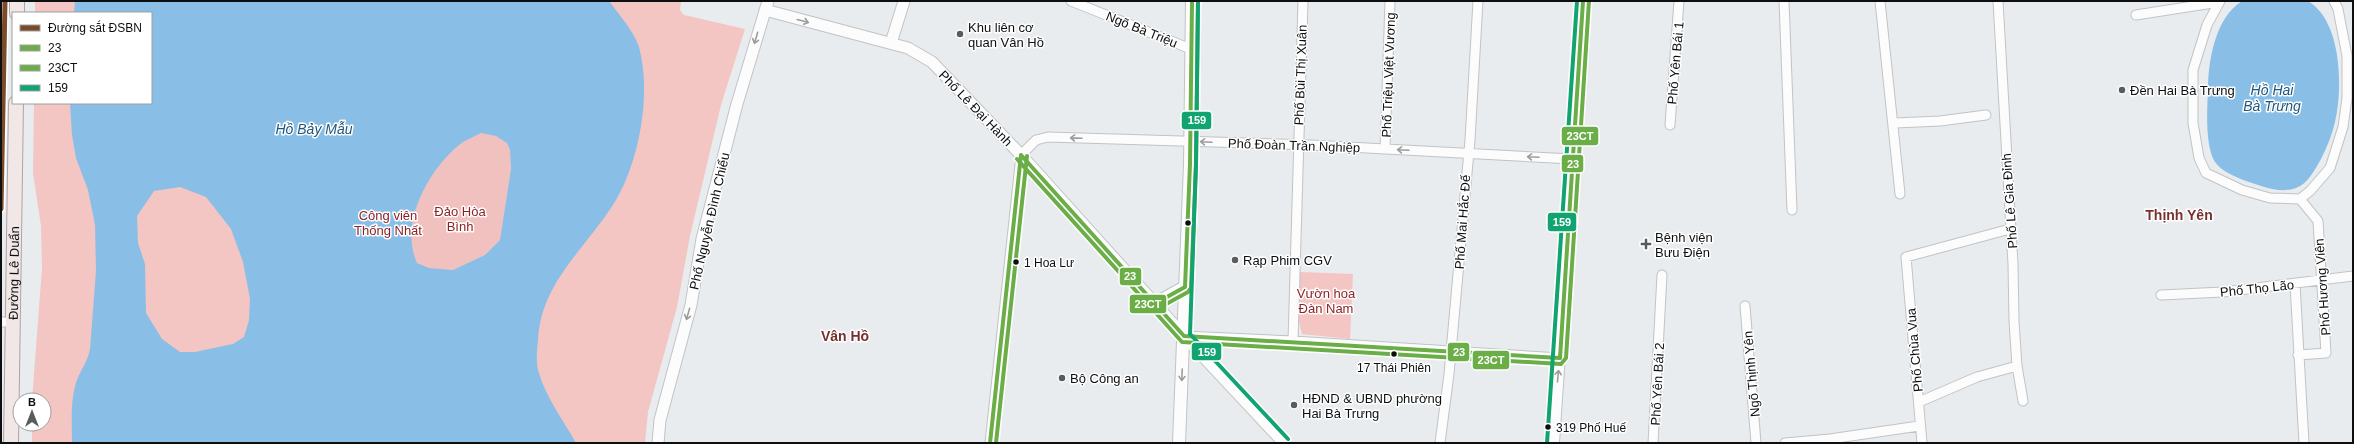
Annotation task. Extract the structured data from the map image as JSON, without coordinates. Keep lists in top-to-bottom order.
{
  "streets": {
    "main road": ["Đường Lê Duẩn"],
    "street": [
      "Ngõ Bà Triệu",
      "Phố Yên Bái 1",
      "Phố Bùi Thị Xuân",
      "Phố Triệu Việt Vương",
      "Phố Lê Đại Hành",
      "Phố Đoàn Trần Nghiệp",
      "Phố Lê Gia Đỉnh",
      "Phố Nguyễn Đình Chiểu",
      "Phố Mai Hắc Đế",
      "Phố Hương Viên",
      "Phố Thọ Lão",
      "Phố Chùa Vua",
      "Ngõ Thịnh Yên",
      "Phố Yên Bái 2"
    ]
  },
  "crossings": [
    ["Phố Bùi Thị Xuân", "Phố Đoàn Trần Nghiệp"],
    ["Phố Triệu Việt Vương", "Phố Đoàn Trần Nghiệp"],
    ["Phố Lê Đại Hành", "Phố Đoàn Trần Nghiệp"],
    ["Phố Lê Đại Hành", "Phố Nguyễn Đình Chiểu"],
    ["Phố Đoàn Trần Nghiệp", "Phố Mai Hắc Đế"],
    ["Phố Lê Gia Đỉnh", "Phố Chùa Vua"],
    ["Phố Hương Viên", "Phố Thọ Lão"]
  ],
  "one_way": ["Phố Đoàn Trần Nghiệp", "Phố Nguyễn Đình Chiểu"],
  "districts": ["Thịnh Yên", "Vân Hồ"],
  "water": ["Hồ Hai Bà Trưng", "Hồ Bảy Mẫu"],
  "parks": ["Đảo Hòa Bình", "Công viên Thống Nhất", "Vườn hoa Đàn Nam"],
  "places": {
    "other": [
      "Khu liên cơ quan Vân Hồ",
      "Đền Hai Bà Trưng",
      "Rạp Phim CGV",
      "1 Hoa Lư",
      "17 Thái Phiên",
      "Bộ Công an",
      "HĐND & UBND phường Hai Bà Trưng",
      "319 Phố Huế"
    ],
    "health": ["Bệnh viện Bưu Điện"]
  },
  "lines": [
    "rail line ĐSBN",
    "transit line 23",
    "transit line 23CT",
    "transit line 159"
  ],
  "legend": [
    "Đường sắt ĐSBN",
    "23",
    "23CT",
    "159"
  ],
  "north": "top"
}
